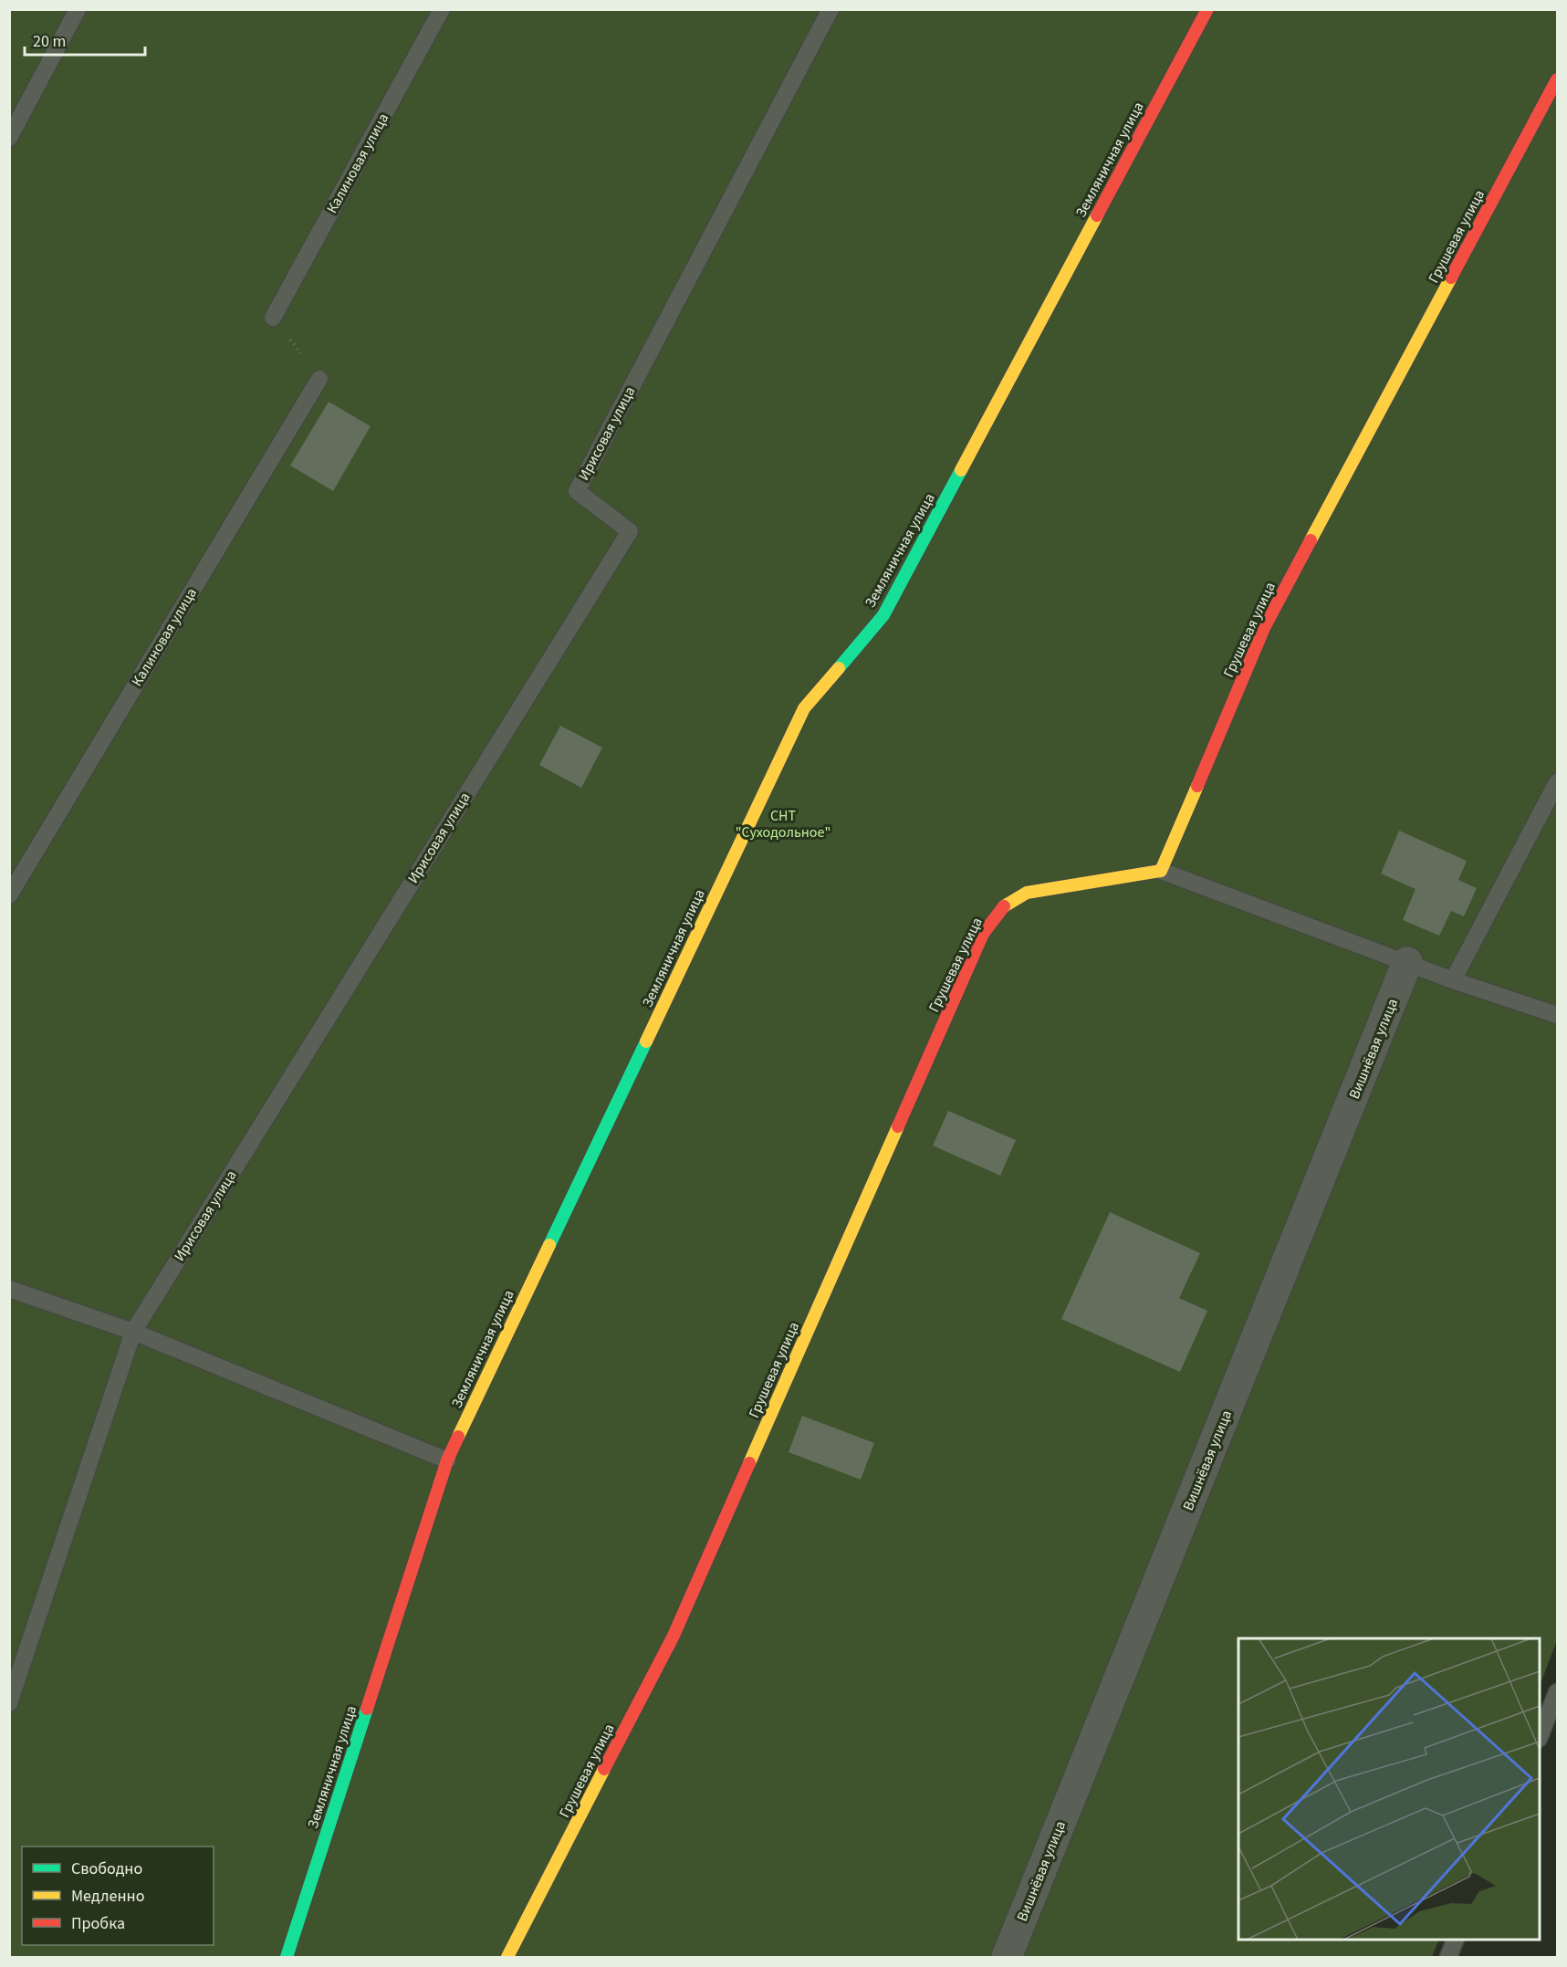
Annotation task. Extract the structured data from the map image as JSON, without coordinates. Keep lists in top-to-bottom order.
{
  "streets": {
    "street": ["Земляничная улица", "Грушевая улица", "Вишнёвая улица"],
    "lane": ["Калиновая улица", "Ирисовая улица"]
  },
  "parks": ["СНТ \"Суходольное\""],
  "legend": ["Свободно", "Медленно", "Пробка"],
  "scale_bar": "20 m"
}
